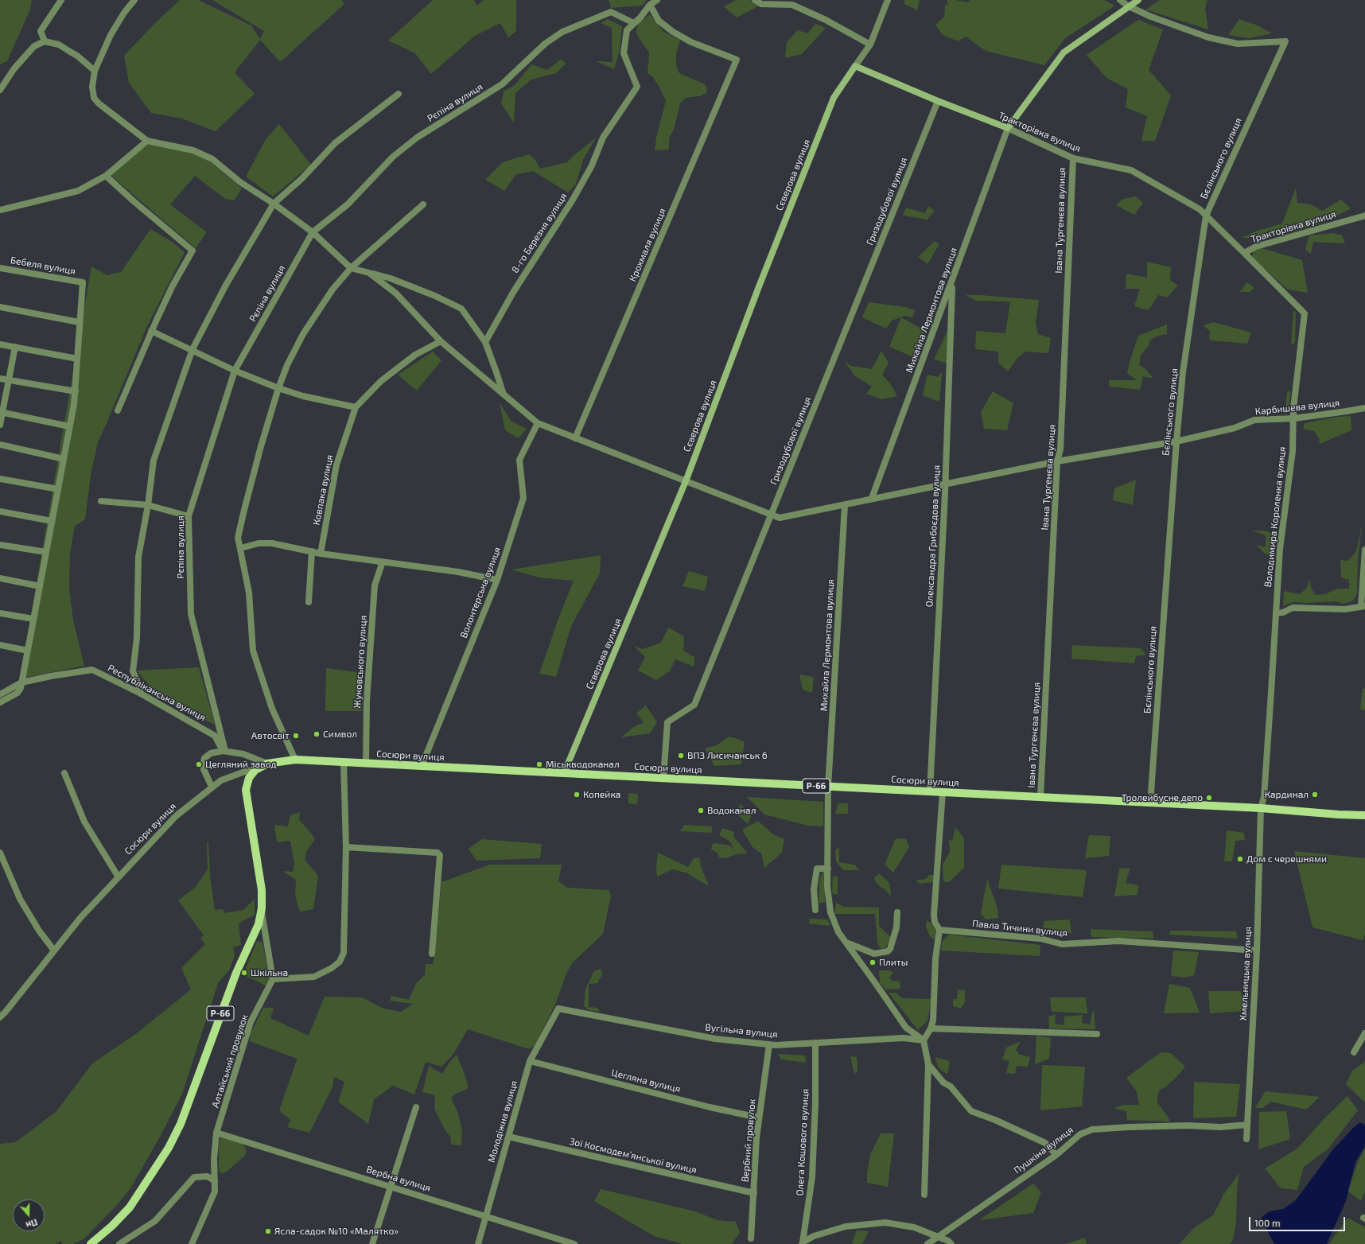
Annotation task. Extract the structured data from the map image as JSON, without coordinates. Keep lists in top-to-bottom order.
{
  "streets": {
    "main road": [
      "Тракторівка вулиця",
      "Сєверова вулиця",
      "Сосюри вулиця",
      "Р-66"
    ],
    "street": [
      "Рєпіна вулиця",
      "Бєлінського вулиця",
      "Гризодубової вулиця",
      "Івана Тургенєва вулиця",
      "8-го Березня вулиця",
      "Крохмаля вулиця",
      "Бебеля вулиця",
      "Михайла Лермонтова вулиця",
      "Карбишева вулиця",
      "Ковпака вулиця",
      "Володимира Короленка вулиця",
      "Олександра Грибоєдова вулиця",
      "Волонтерська вулиця",
      "Жуковського вулиця",
      "Республіканська вулиця",
      "Павла Тичини вулиця",
      "Хмельницька вулиця",
      "Вугільна вулиця",
      "Алтайський провулок",
      "Цегляна вулиця",
      "Молодіжна вулиця",
      "Вербний провулок",
      "Олега Кошового вулиця",
      "Пушкіна вулиця",
      "Зої Космодем’янської вулиця",
      "Вербна вулиця"
    ]
  },
  "crossings": [
    ["Рєпіна вулиця", "8-го Березня вулиця"],
    ["Рєпіна вулиця", "Республіканська вулиця"],
    ["Тракторівка вулиця", "Бєлінського вулиця"],
    ["Тракторівка вулиця", "Сєверова вулиця"],
    ["Тракторівка вулиця", "Гризодубової вулиця"],
    ["Тракторівка вулиця", "Івана Тургенєва вулиця"],
    ["Тракторівка вулиця", "Михайла Лермонтова вулиця"],
    ["Тракторівка вулиця", "Володимира Короленка вулиця"],
    ["Бєлінського вулиця", "Карбишева вулиця"],
    ["Бєлінського вулиця", "Сосюри вулиця"],
    ["Сєверова вулиця", "Карбишева вулиця"],
    ["Сєверова вулиця", "Сосюри вулиця"],
    ["Гризодубової вулиця", "Карбишева вулиця"],
    ["Гризодубової вулиця", "Сосюри вулиця"],
    ["Івана Тургенєва вулиця", "Карбишева вулиця"],
    ["Івана Тургенєва вулиця", "Сосюри вулиця"],
    ["Крохмаля вулиця", "Карбишева вулиця"],
    ["Михайла Лермонтова вулиця", "Карбишева вулиця"],
    ["Михайла Лермонтова вулиця", "Олександра Грибоєдова вулиця"],
    ["Михайла Лермонтова вулиця", "Сосюри вулиця"],
    ["Михайла Лермонтова вулиця", "Вугільна вулиця"],
    ["Карбишева вулиця", "Ковпака вулиця"],
    ["Карбишева вулиця", "Володимира Короленка вулиця"],
    ["Карбишева вулиця", "Олександра Грибоєдова вулиця"],
    ["Карбишева вулиця", "Волонтерська вулиця"],
    ["Володимира Короленка вулиця", "Сосюри вулиця"],
    ["Володимира Короленка вулиця", "Хмельницька вулиця"],
    ["Олександра Грибоєдова вулиця", "Сосюри вулиця"],
    ["Волонтерська вулиця", "Сосюри вулиця"],
    ["Жуковського вулиця", "Сосюри вулиця"],
    ["Сосюри вулиця", "Р-66"],
    ["Сосюри вулиця", "Хмельницька вулиця"],
    ["Павла Тичини вулиця", "Хмельницька вулиця"],
    ["Хмельницька вулиця", "Пушкіна вулиця"],
    ["Вугільна вулиця", "Молодіжна вулиця"],
    ["Вугільна вулиця", "Вербний провулок"],
    ["Вугільна вулиця", "Олега Кошового вулиця"],
    ["Алтайський провулок", "Вербна вулиця"],
    ["Цегляна вулиця", "Молодіжна вулиця"],
    ["Цегляна вулиця", "Вербний провулок"],
    ["Молодіжна вулиця", "Зої Космодем’янської вулиця"],
    ["Молодіжна вулиця", "Вербна вулиця"],
    ["Вербний провулок", "Зої Космодем’янської вулиця"]
  ],
  "places": [
    "Символ",
    "Автосвіт",
    "ВПЗ Лисичанськ 6",
    "Цегляний завод",
    "Міськводоканал",
    "Копейка",
    "Кардинал",
    "Тролейбусне депо",
    "Водоканал",
    "Дом с черешнями",
    "Плиты",
    "Шкільна",
    "Ясла-садок №10 «Малятко»"
  ],
  "scale_bar": "100 m",
  "north": "bottom"
}
